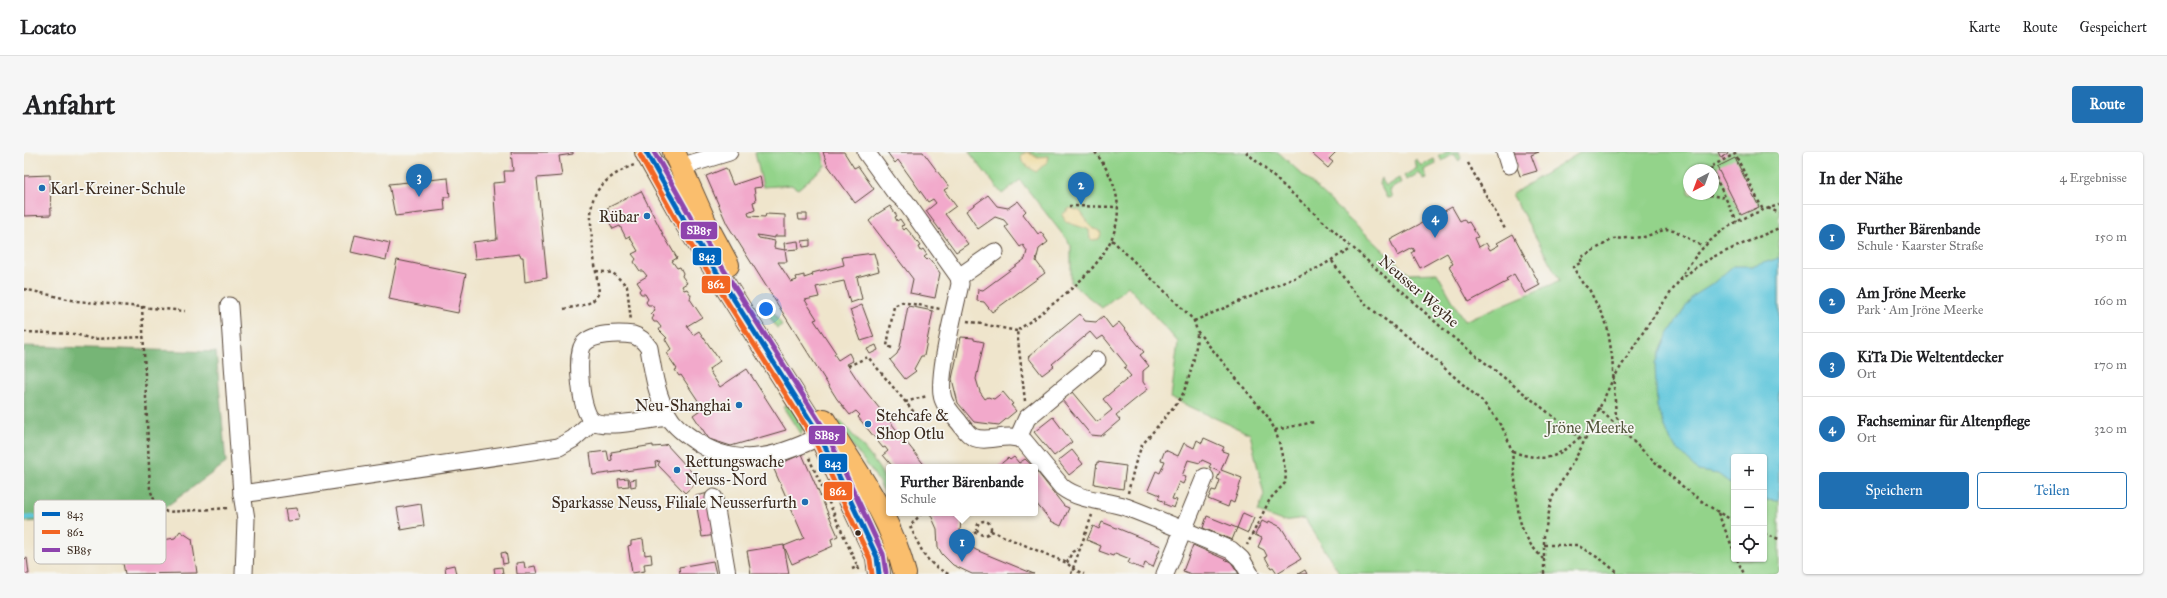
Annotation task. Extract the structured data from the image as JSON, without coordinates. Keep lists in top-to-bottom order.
{
  "streets": {
    "path": ["Neusser Weyhe"]
  },
  "parks": ["Jröne Meerke"],
  "places": [
    "Karl-Kreiner-Schule",
    "Rübar",
    "Neu-Shanghai",
    "Stehcafe & Shop Otlu",
    "Rettungswache Neuss-Nord",
    "Sparkasse Neuss, Filiale Neusserfurth"
  ],
  "lines": ["transit line 843", "transit line SB85", "transit line 862"],
  "legend": ["843", "862", "SB85"],
  "north": "bottom left",
  "page": {
    "header": "Locato",
    "nav": ["Karte", "Route", "Gespeichert"],
    "buttons": [
      "Route",
      ["Speichern", "Teilen"]
    ],
    "title": "Anfahrt",
    "heading": ["In der Nähe", "4 Ergebnisse"],
    "pins": [
      "3",
      "2",
      "4",
      "1"
    ],
    "list": [
      {
        "mark": "1",
        "name": "Further Bärenbande",
        "note": "Schule · Kaarster Straße",
        "value": "150 m"
      },
      {
        "mark": "2",
        "name": "Am Jröne Meerke",
        "note": "Park · Am Jröne Meerke",
        "value": "160 m"
      },
      {
        "mark": "3",
        "name": "KiTa Die Weltentdecker",
        "note": "Ort",
        "value": "170 m"
      },
      {
        "mark": "4",
        "name": "Fachseminar für Altenpflege",
        "note": "Ort",
        "value": "320 m"
      }
    ],
    "map_buttons": ["+", "−"],
    "popup": ["Further Bärenbande", "Schule"]
  }
}
